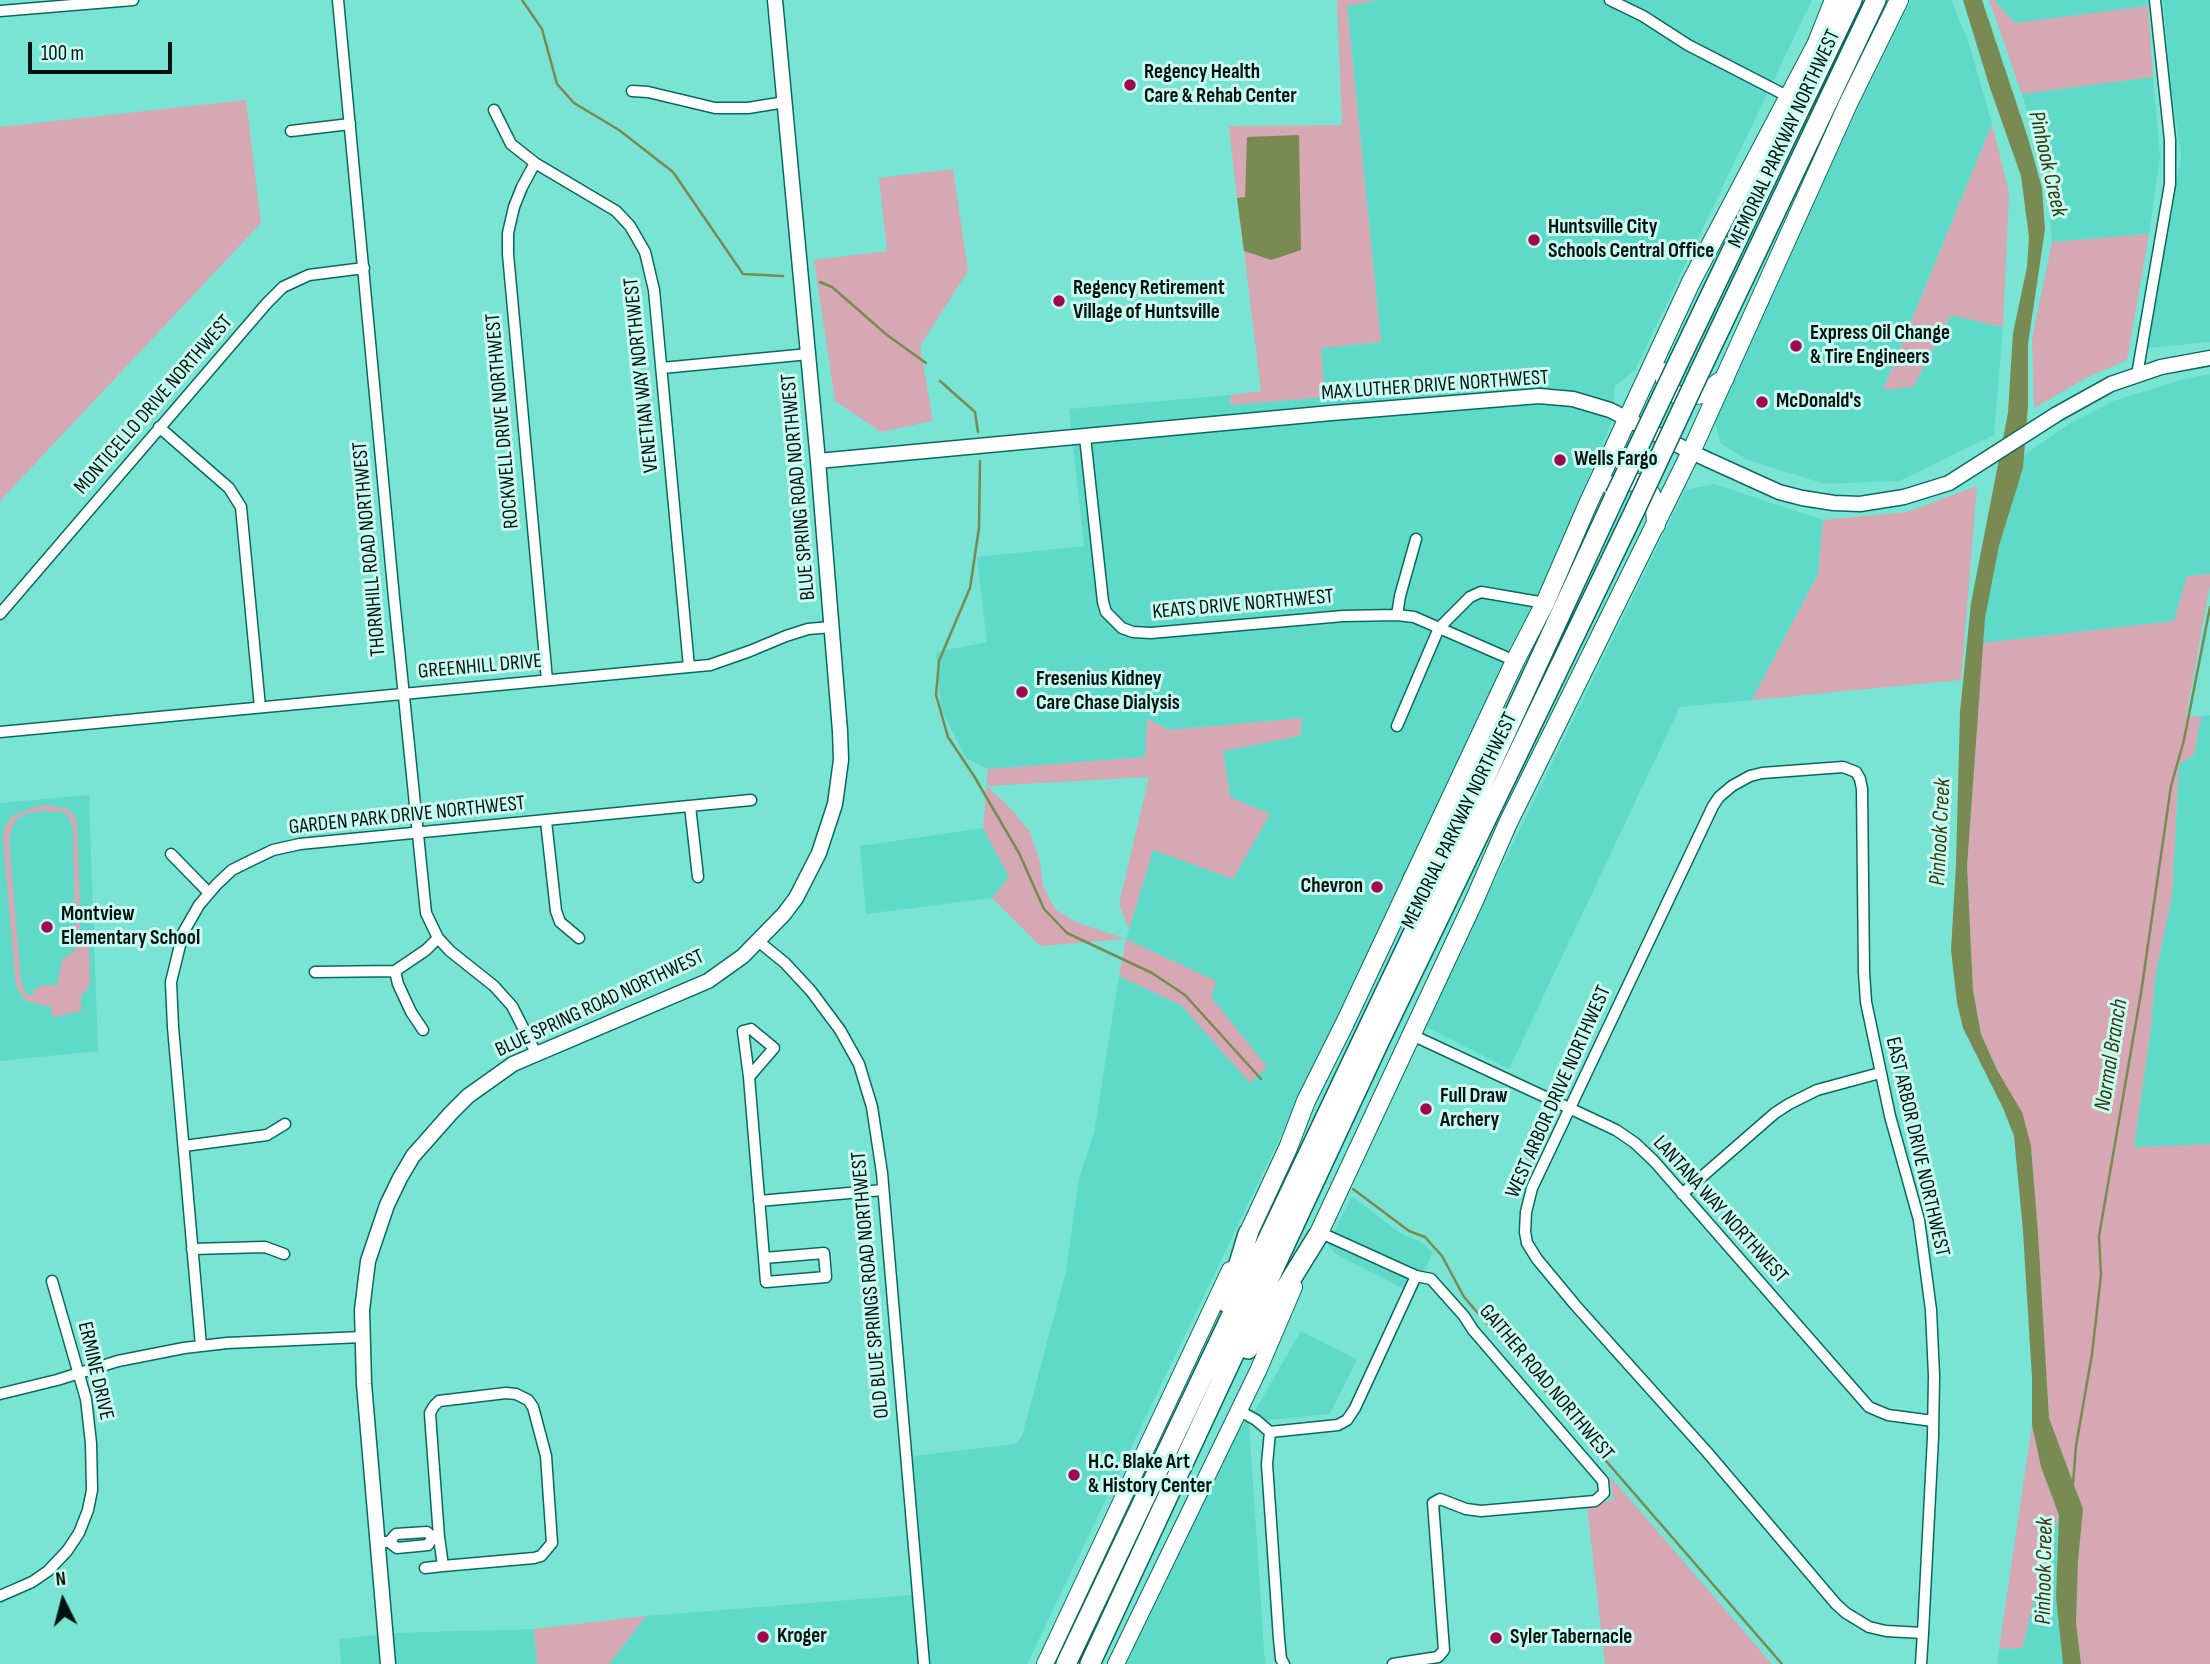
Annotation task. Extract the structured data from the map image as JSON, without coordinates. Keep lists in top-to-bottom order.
{
  "streets": {
    "highway": ["MEMORIAL PARKWAY NORTHWEST"],
    "street": [
      "VENETIAN WAY NORTHWEST",
      "MAX LUTHER DRIVE NORTHWEST",
      "MONTICELLO DRIVE NORTHWEST",
      "ROCKWELL DRIVE NORTHWEST",
      "BLUE SPRING ROAD NORTHWEST",
      "THORNHILL ROAD NORTHWEST",
      "KEATS DRIVE NORTHWEST",
      "GREENHILL DRIVE",
      "GARDEN PARK DRIVE NORTHWEST",
      "WEST ARBOR DRIVE NORTHWEST",
      "EAST ARBOR DRIVE NORTHWEST",
      "LANTANA WAY NORTHWEST",
      "OLD BLUE SPRINGS ROAD NORTHWEST",
      "ERMINE DRIVE",
      "GAITHER ROAD NORTHWEST"
    ]
  },
  "crossings": [
    ["VENETIAN WAY NORTHWEST", "ROCKWELL DRIVE NORTHWEST"],
    ["VENETIAN WAY NORTHWEST", "GREENHILL DRIVE"],
    ["MAX LUTHER DRIVE NORTHWEST", "BLUE SPRING ROAD NORTHWEST"],
    ["MAX LUTHER DRIVE NORTHWEST", "KEATS DRIVE NORTHWEST"],
    ["MONTICELLO DRIVE NORTHWEST", "THORNHILL ROAD NORTHWEST"],
    ["ROCKWELL DRIVE NORTHWEST", "GREENHILL DRIVE"],
    ["BLUE SPRING ROAD NORTHWEST", "THORNHILL ROAD NORTHWEST"],
    ["BLUE SPRING ROAD NORTHWEST", "GREENHILL DRIVE"],
    ["BLUE SPRING ROAD NORTHWEST", "OLD BLUE SPRINGS ROAD NORTHWEST"],
    ["THORNHILL ROAD NORTHWEST", "GREENHILL DRIVE"],
    ["THORNHILL ROAD NORTHWEST", "GARDEN PARK DRIVE NORTHWEST"],
    ["WEST ARBOR DRIVE NORTHWEST", "EAST ARBOR DRIVE NORTHWEST"],
    ["WEST ARBOR DRIVE NORTHWEST", "LANTANA WAY NORTHWEST"],
    ["EAST ARBOR DRIVE NORTHWEST", "LANTANA WAY NORTHWEST"]
  ],
  "water": ["Pinhook Creek", "Normal Branch"],
  "places": [
    "Regency Health Care & Rehab Center",
    "Huntsville City Schools Central Office",
    "Regency Retirement Village of Huntsville",
    "Express Oil Change & Tire Engineers",
    "McDonald's",
    "Wells Fargo",
    "Fresenius Kidney Care Chase Dialysis",
    "Chevron",
    "Montview Elementary School",
    "Full Draw Archery",
    "H.C. Blake Art & History Center",
    "Kroger",
    "Syler Tabernacle"
  ],
  "scale_bar": "100 m",
  "north": "top"
}
